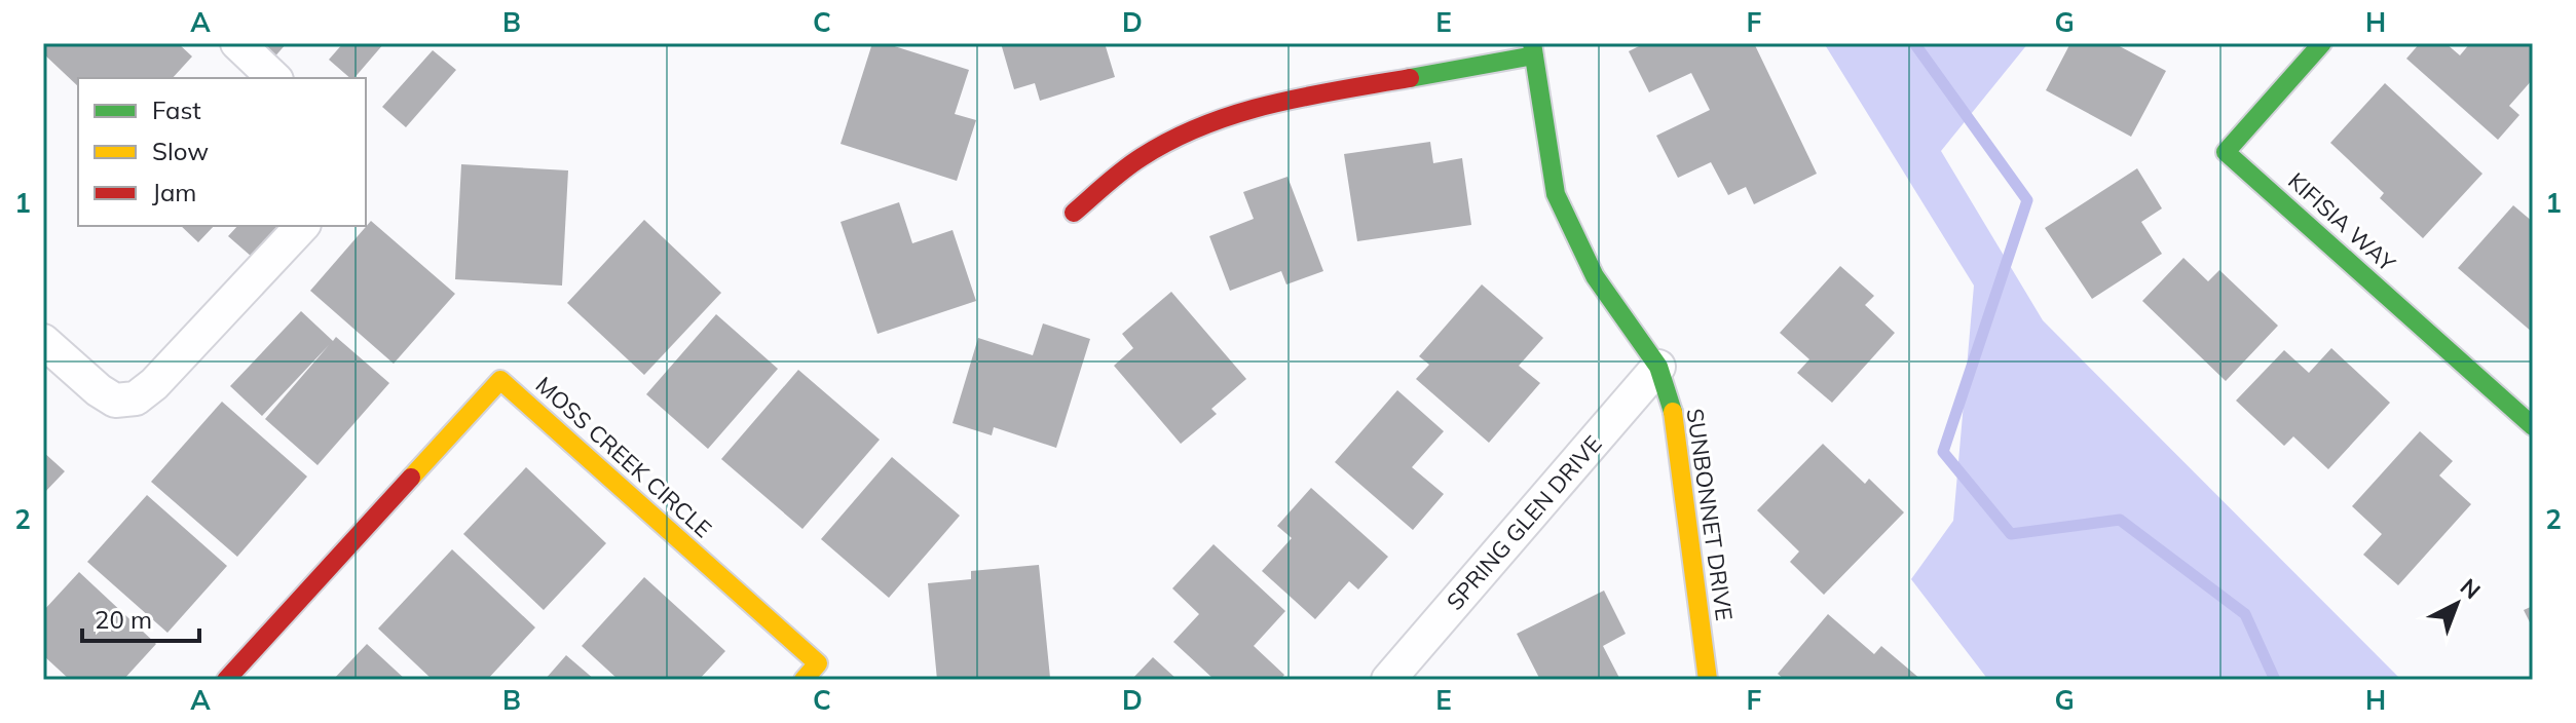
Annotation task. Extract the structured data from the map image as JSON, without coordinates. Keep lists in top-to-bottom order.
{
  "streets": {
    "street": [
      "KIFISIA WAY",
      "MOSS CREEK CIRCLE",
      "SUNBONNET DRIVE",
      "SPRING GLEN DRIVE"
    ]
  },
  "crossings": [
    ["SUNBONNET DRIVE", "SPRING GLEN DRIVE"]
  ],
  "legend": ["Fast", "Slow", "Jam"],
  "scale_bar": "20 m",
  "north": "top right",
  "grid": {
    "columns": [
      "A",
      "B",
      "C",
      "D",
      "E",
      "F",
      "G",
      "H"
    ],
    "rows": ["1", "2"]
  }
}
